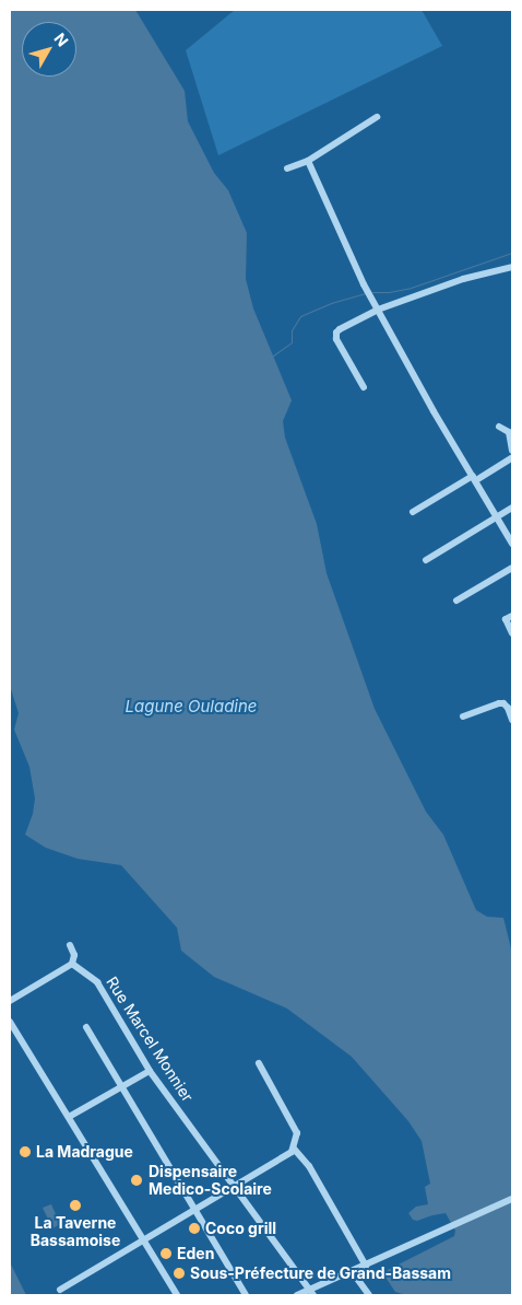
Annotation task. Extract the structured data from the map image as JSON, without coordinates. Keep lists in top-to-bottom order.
{
  "streets": {
    "street": ["Rue Marcel Monnier"]
  },
  "water": ["Lagune Ouladine"],
  "places": [
    "La Madrague",
    "Dispensaire Medico-Scolaire",
    "La Taverne Bassamoise",
    "Coco grill",
    "Eden",
    "Sous-Préfecture de Grand-Bassam"
  ],
  "north": "top right"
}
